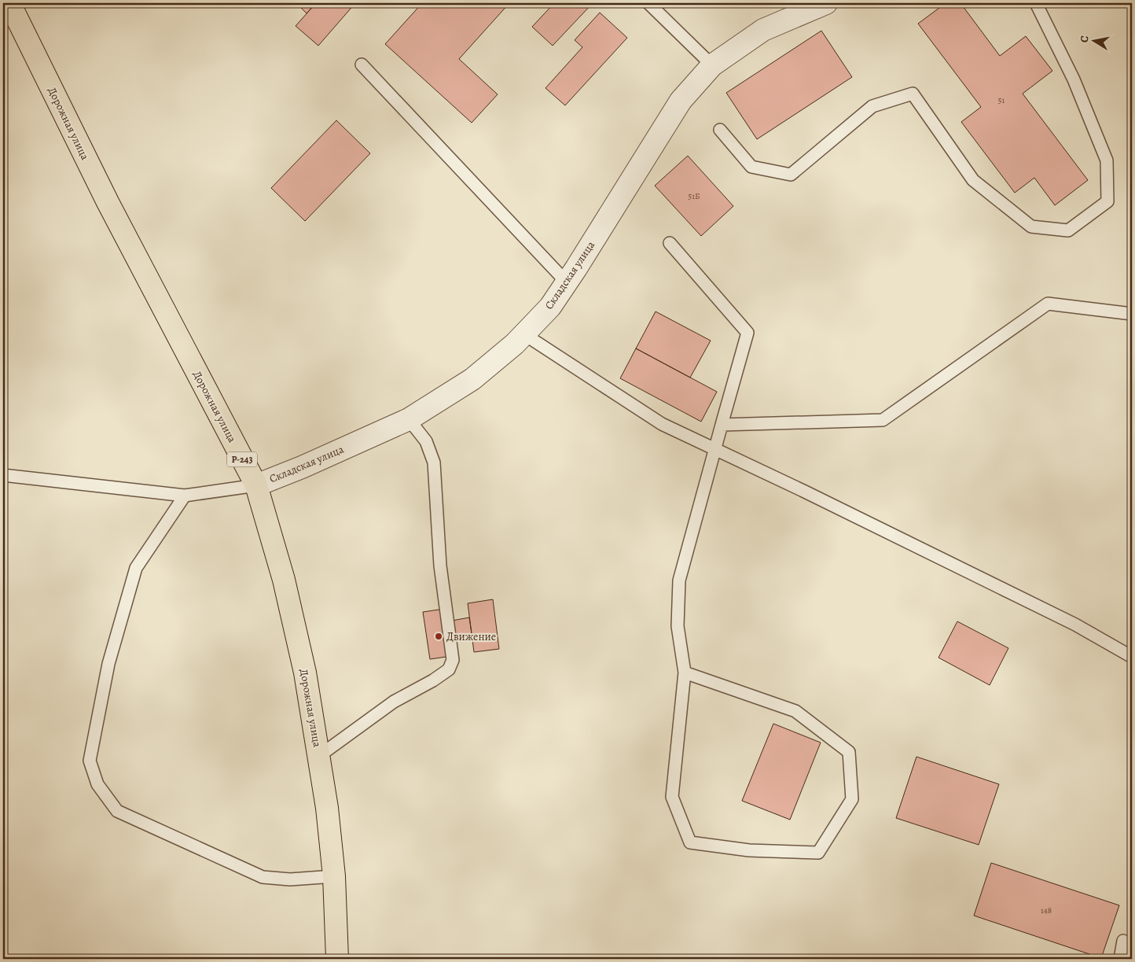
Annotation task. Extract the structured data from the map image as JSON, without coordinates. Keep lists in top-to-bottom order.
{
  "streets": {
    "highway": ["Дорожная улица", "Р-243"],
    "street": ["Складская улица"]
  },
  "crossings": [
    ["Дорожная улица", "Складская улица"]
  ],
  "places": ["Движение"],
  "house_numbers": ["51", "51Б", "148"],
  "north": "left"
}
